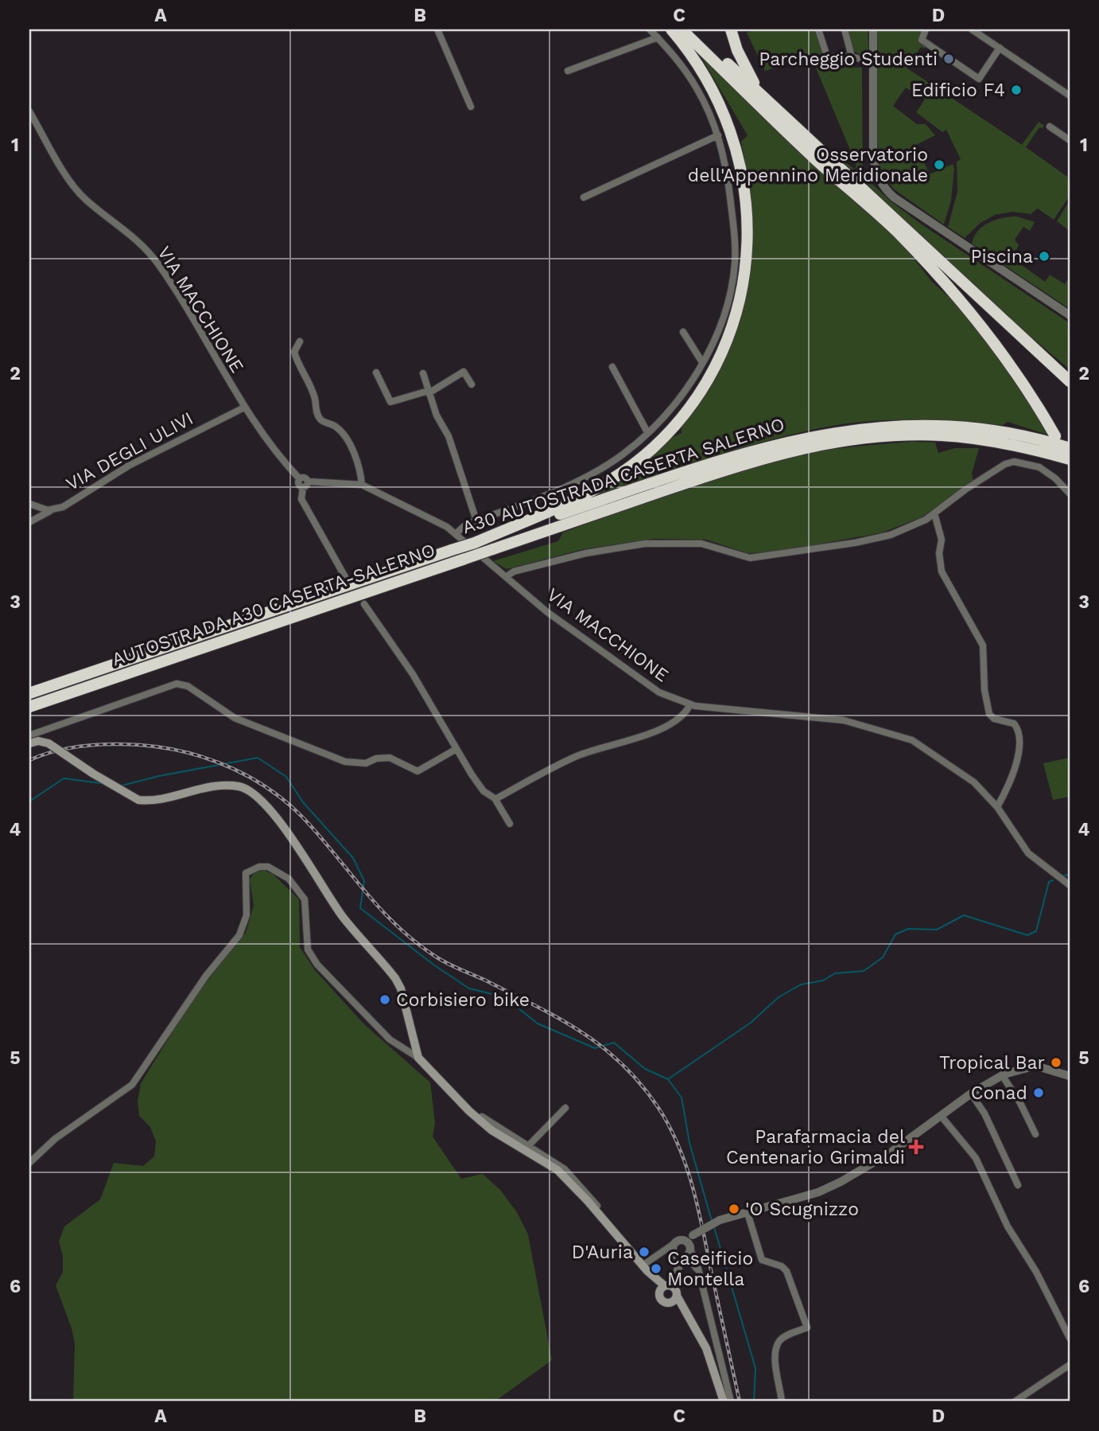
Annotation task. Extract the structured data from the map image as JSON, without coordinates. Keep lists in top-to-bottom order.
{
  "streets": {
    "highway": ["A30 AUTOSTRADA CASERTA SALERNO", "AUTOSTRADA A30 CASERTA-SALERNO"],
    "street": ["VIA MACCHIONE", "VIA DEGLI ULIVI"]
  },
  "crossings": [
    ["VIA MACCHIONE", "VIA DEGLI ULIVI"],
    ["A30 AUTOSTRADA CASERTA SALERNO", "AUTOSTRADA A30 CASERTA-SALERNO"]
  ],
  "places": {
    "other": [
      "Parcheggio Studenti",
      "Edificio F4",
      "Osservatorio dell'Appennino Meridionale",
      "Piscina",
      "Corbisiero bike",
      "Tropical Bar",
      "Conad",
      "'O Scugnizzo",
      "D'Auria",
      "Caseificio Montella"
    ],
    "health": ["Parafarmacia del Centenario Grimaldi"]
  },
  "grid": {
    "columns": [
      "A",
      "B",
      "C",
      "D"
    ],
    "rows": [
      "1",
      "2",
      "3",
      "4",
      "5",
      "6"
    ]
  }
}
